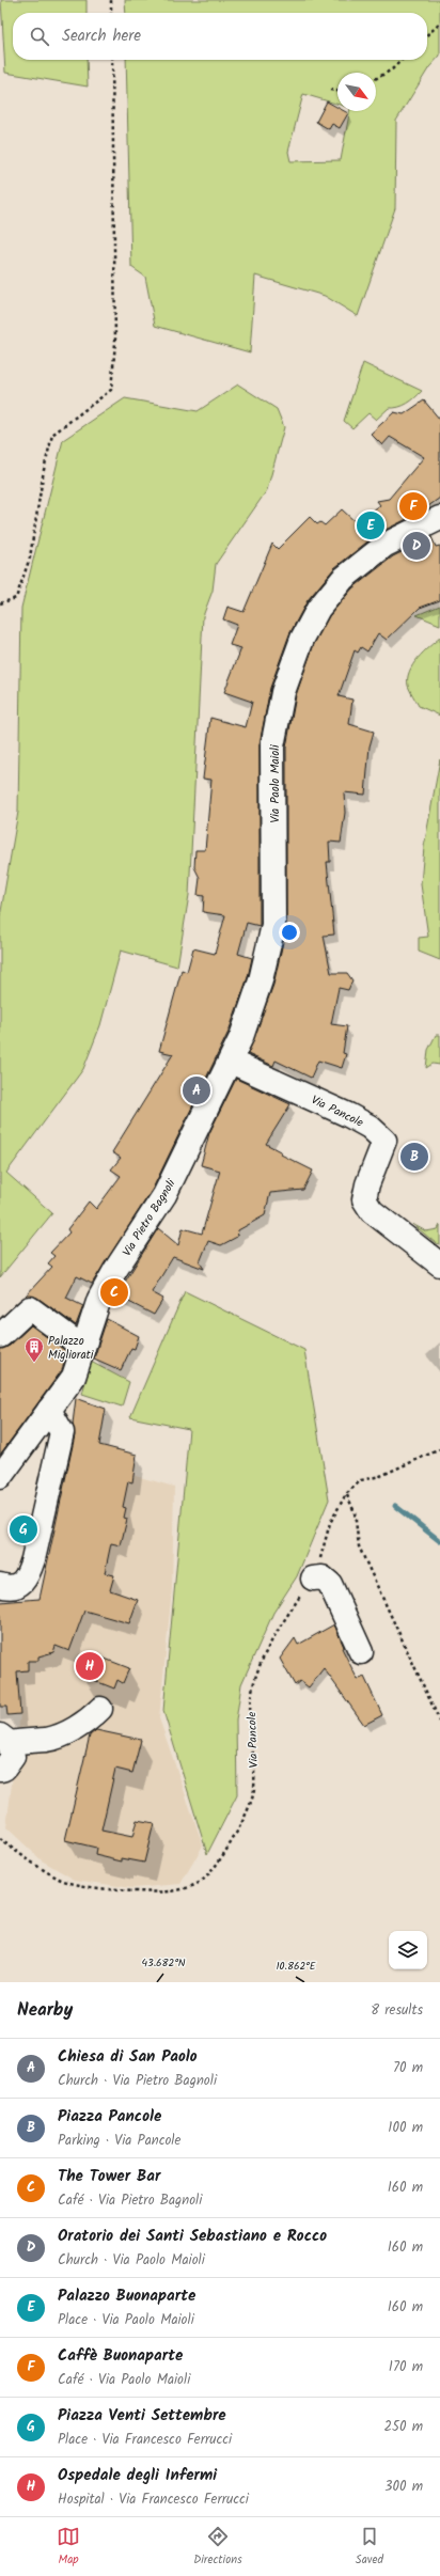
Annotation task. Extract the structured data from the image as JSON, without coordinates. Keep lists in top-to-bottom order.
{
  "streets": {
    "street": ["Via Paolo Maioli", "Via Pancole", "Via Pietro Bagnoli"]
  },
  "crossings": [
    ["Via Paolo Maioli", "Via Pancole"],
    ["Via Paolo Maioli", "Via Pietro Bagnoli"],
    ["Via Pancole", "Via Pietro Bagnoli"]
  ],
  "places": {
    "building": ["Palazzo Migliorati"]
  },
  "north": "bottom right",
  "page": {
    "search": "Search here",
    "pins": [
      "F",
      "E",
      "D",
      "A",
      "B",
      "C",
      "G",
      "H"
    ],
    "heading": ["Nearby", "8 results"],
    "list": [
      {
        "mark": "A",
        "name": "Chiesa di San Paolo",
        "note": "Church · Via Pietro Bagnoli",
        "value": "70 m"
      },
      {
        "mark": "B",
        "name": "Piazza Pancole",
        "note": "Parking · Via Pancole",
        "value": "100 m"
      },
      {
        "mark": "C",
        "name": "The Tower Bar",
        "note": "Café · Via Pietro Bagnoli",
        "value": "160 m"
      },
      {
        "mark": "D",
        "name": "Oratorio dei Santi Sebastiano e Rocco",
        "note": "Church · Via Paolo Maioli",
        "value": "160 m"
      },
      {
        "mark": "E",
        "name": "Palazzo Buonaparte",
        "note": "Place · Via Paolo Maioli",
        "value": "160 m"
      },
      {
        "mark": "F",
        "name": "Caffè Buonaparte",
        "note": "Café · Via Paolo Maioli",
        "value": "170 m"
      },
      {
        "mark": "G",
        "name": "Piazza Venti Settembre",
        "note": "Place · Via Francesco Ferrucci",
        "value": "250 m"
      },
      {
        "mark": "H",
        "name": "Ospedale degli Infermi",
        "note": "Hospital · Via Francesco Ferrucci",
        "value": "300 m"
      }
    ],
    "nav": ["Map", "Directions", "Saved"]
  },
  "coordinates": ["43.682°N", "10.862°E"]
}
